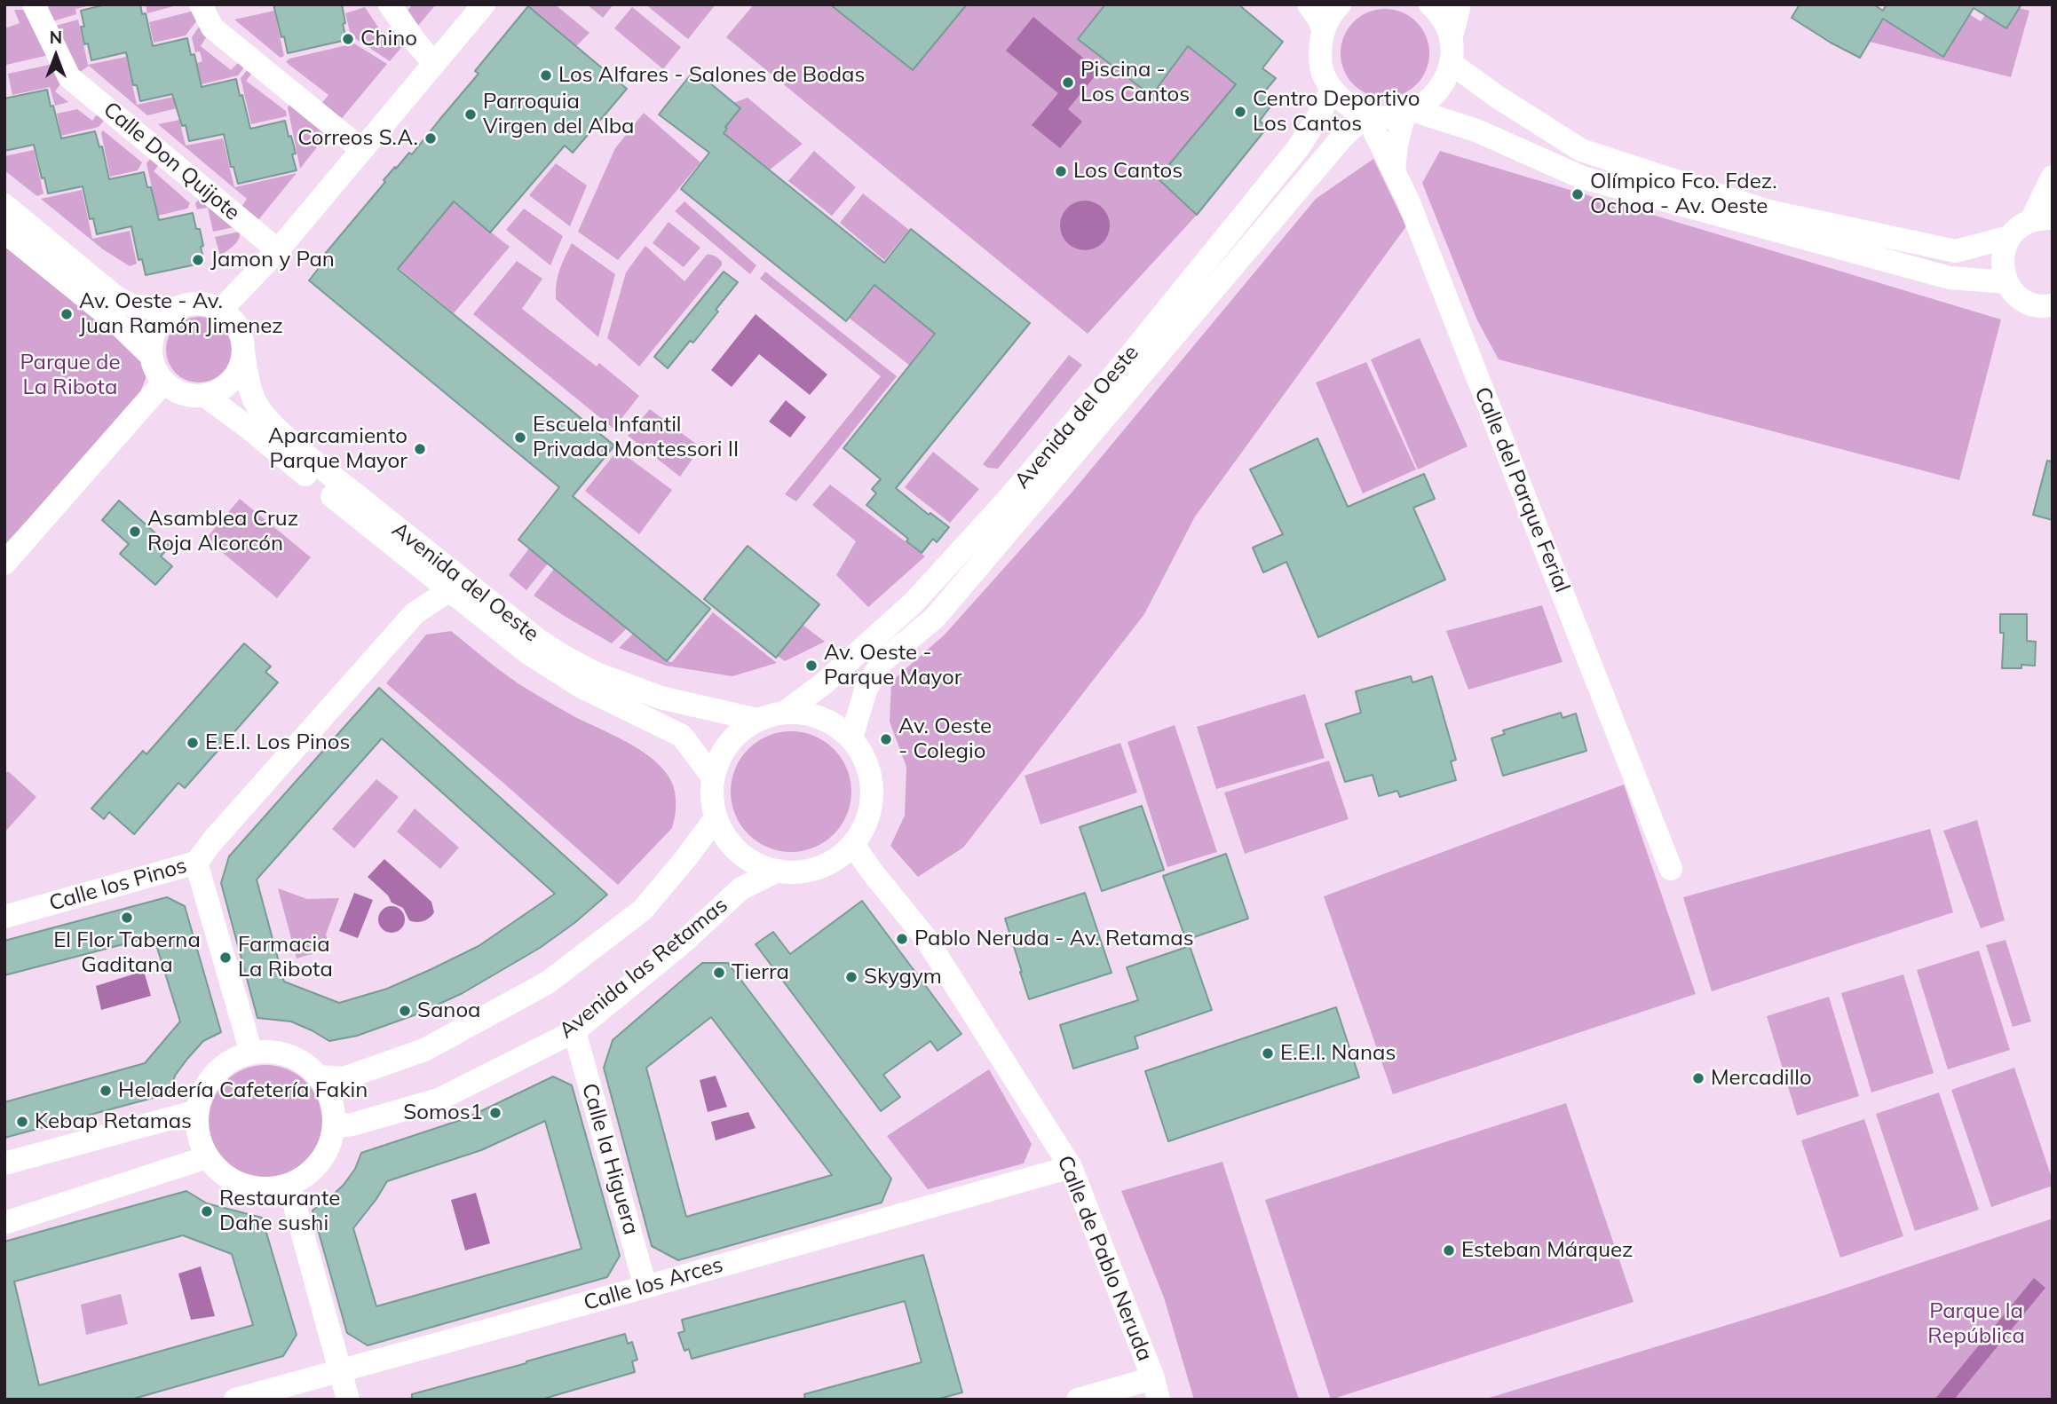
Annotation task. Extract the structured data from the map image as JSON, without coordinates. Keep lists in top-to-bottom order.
{
  "streets": {
    "street": [
      "Calle Don Quijote",
      "Avenida del Oeste",
      "Calle del Parque Ferial",
      "Calle los Pinos",
      "Avenida las Retamas",
      "Calle la Higuera",
      "Calle de Pablo Neruda",
      "Calle los Arces"
    ]
  },
  "crossings": [
    ["Avenida del Oeste", "Calle del Parque Ferial"],
    ["Avenida del Oeste", "Calle los Pinos"],
    ["Avenida del Oeste", "Avenida las Retamas"],
    ["Avenida del Oeste", "Calle de Pablo Neruda"],
    ["Avenida las Retamas", "Calle la Higuera"],
    ["Avenida las Retamas", "Calle de Pablo Neruda"],
    ["Calle la Higuera", "Calle los Arces"],
    ["Calle de Pablo Neruda", "Calle los Arces"]
  ],
  "parks": ["Parque de La Ribota", "Parque la República"],
  "places": [
    "Chino",
    "Los Alfares - Salones de Bodas",
    "Piscina - Los Cantos",
    "Centro Deportivo Los Cantos",
    "Parroquia Virgen del Alba",
    "Correos S.A.",
    "Los Cantos",
    "Olímpico Fco. Fdez. Ochoa - Av. Oeste",
    "Jamon y Pan",
    "Av. Oeste - Av. Juan Ramón Jimenez",
    "Escuela Infantil Privada Montessori II",
    "Aparcamiento Parque Mayor",
    "Asamblea Cruz Roja Alcorcón",
    "Av. Oeste - Parque Mayor",
    "Av. Oeste - Colegio",
    "E.E.I. Los Pinos",
    "El Flor Taberna Gaditana",
    "Pablo Neruda - Av. Retamas",
    "Farmacia La Ribota",
    "Tierra",
    "Skygym",
    "Sanoa",
    "E.E.I. Nanas",
    "Mercadillo",
    "Heladería Cafetería Fakin",
    "Somos1",
    "Kebap Retamas",
    "Restaurante Dahe sushi",
    "Esteban Márquez"
  ],
  "north": "top"
}
